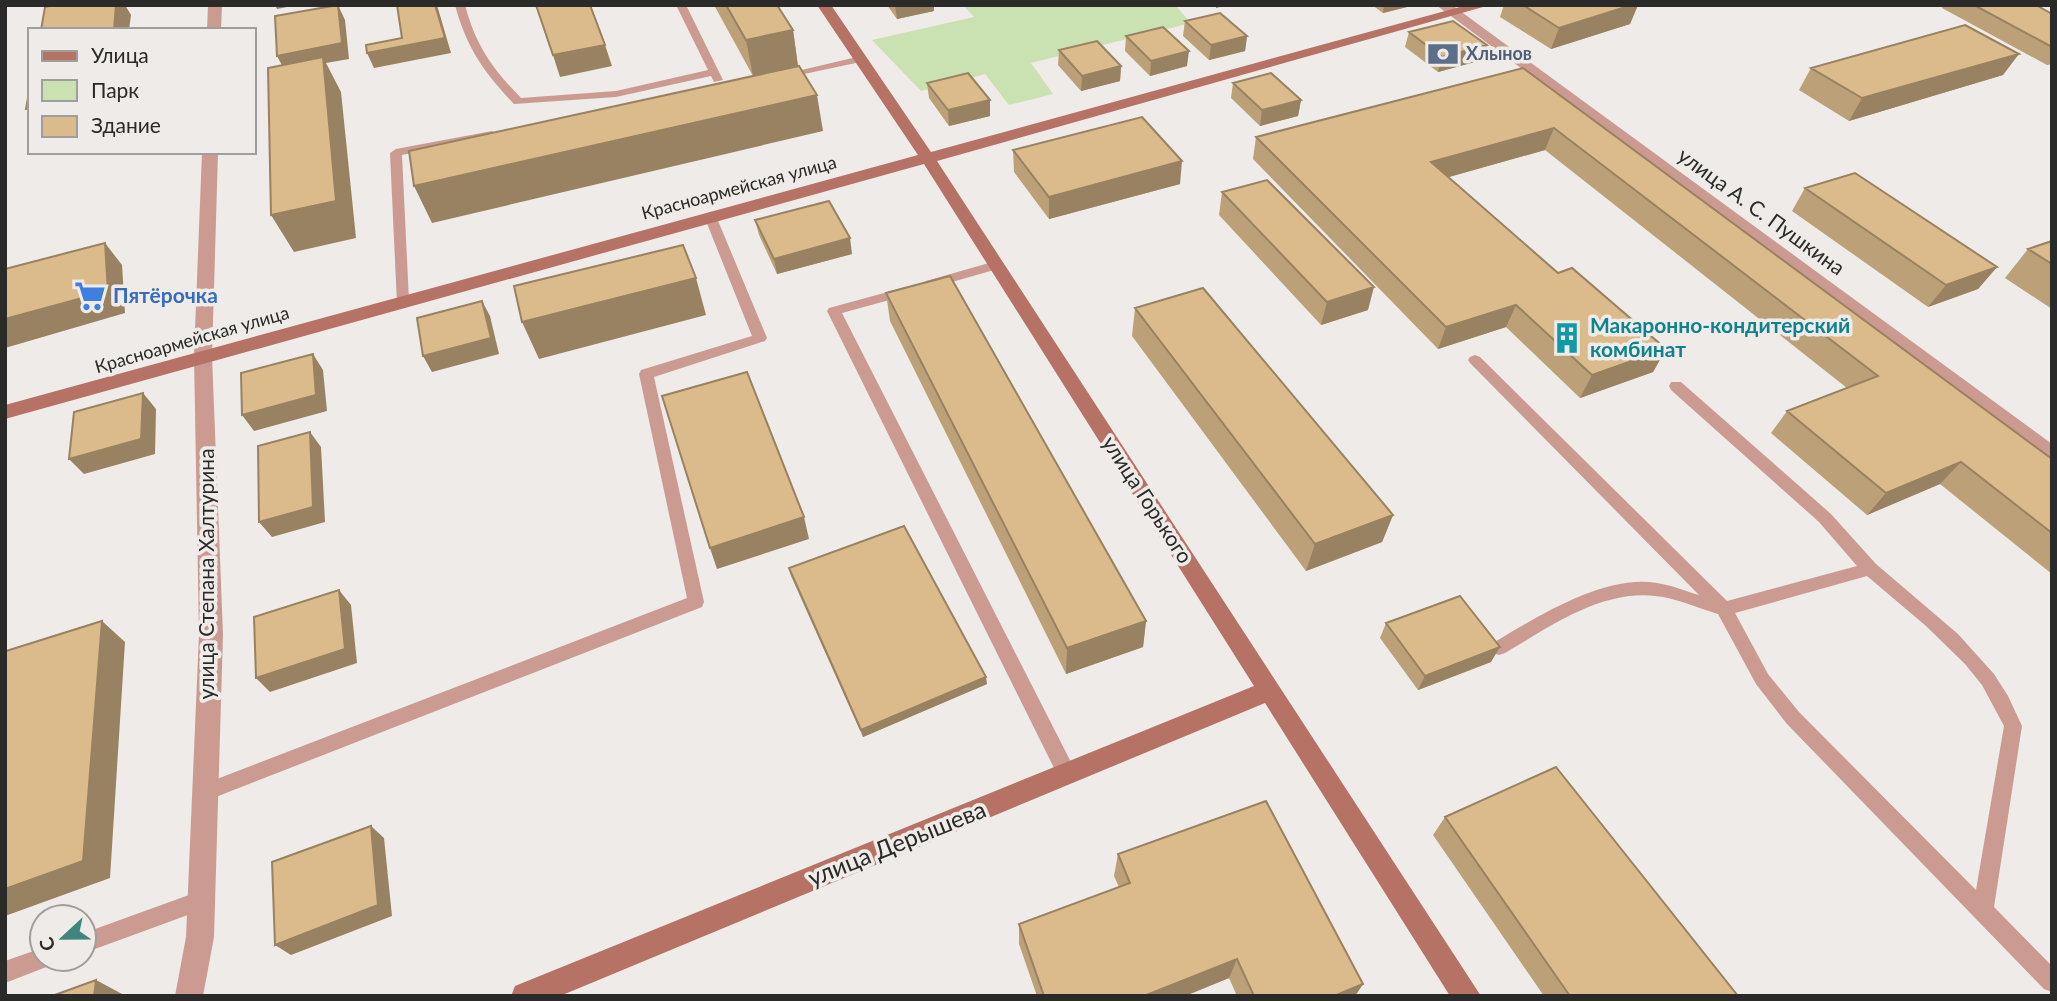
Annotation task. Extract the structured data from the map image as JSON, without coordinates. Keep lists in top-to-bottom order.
{
  "streets": {
    "street": [
      "Красноармейская улица",
      "улица А. С. Пушкина",
      "улица Горького",
      "улица Степана Халтурина",
      "улица Дерышева"
    ]
  },
  "crossings": [
    ["Красноармейская улица", "улица А. С. Пушкина"],
    ["Красноармейская улица", "улица Горького"],
    ["Красноармейская улица", "улица Степана Халтурина"],
    ["улица Горького", "улица Дерышева"]
  ],
  "places": {
    "bank": ["Хлынов"],
    "supermarket": ["Пятёрочка"],
    "building": ["Макаронно-кондитерский комбинат"]
  },
  "legend": ["Улица", "Парк", "Здание"],
  "north": "left"
}
